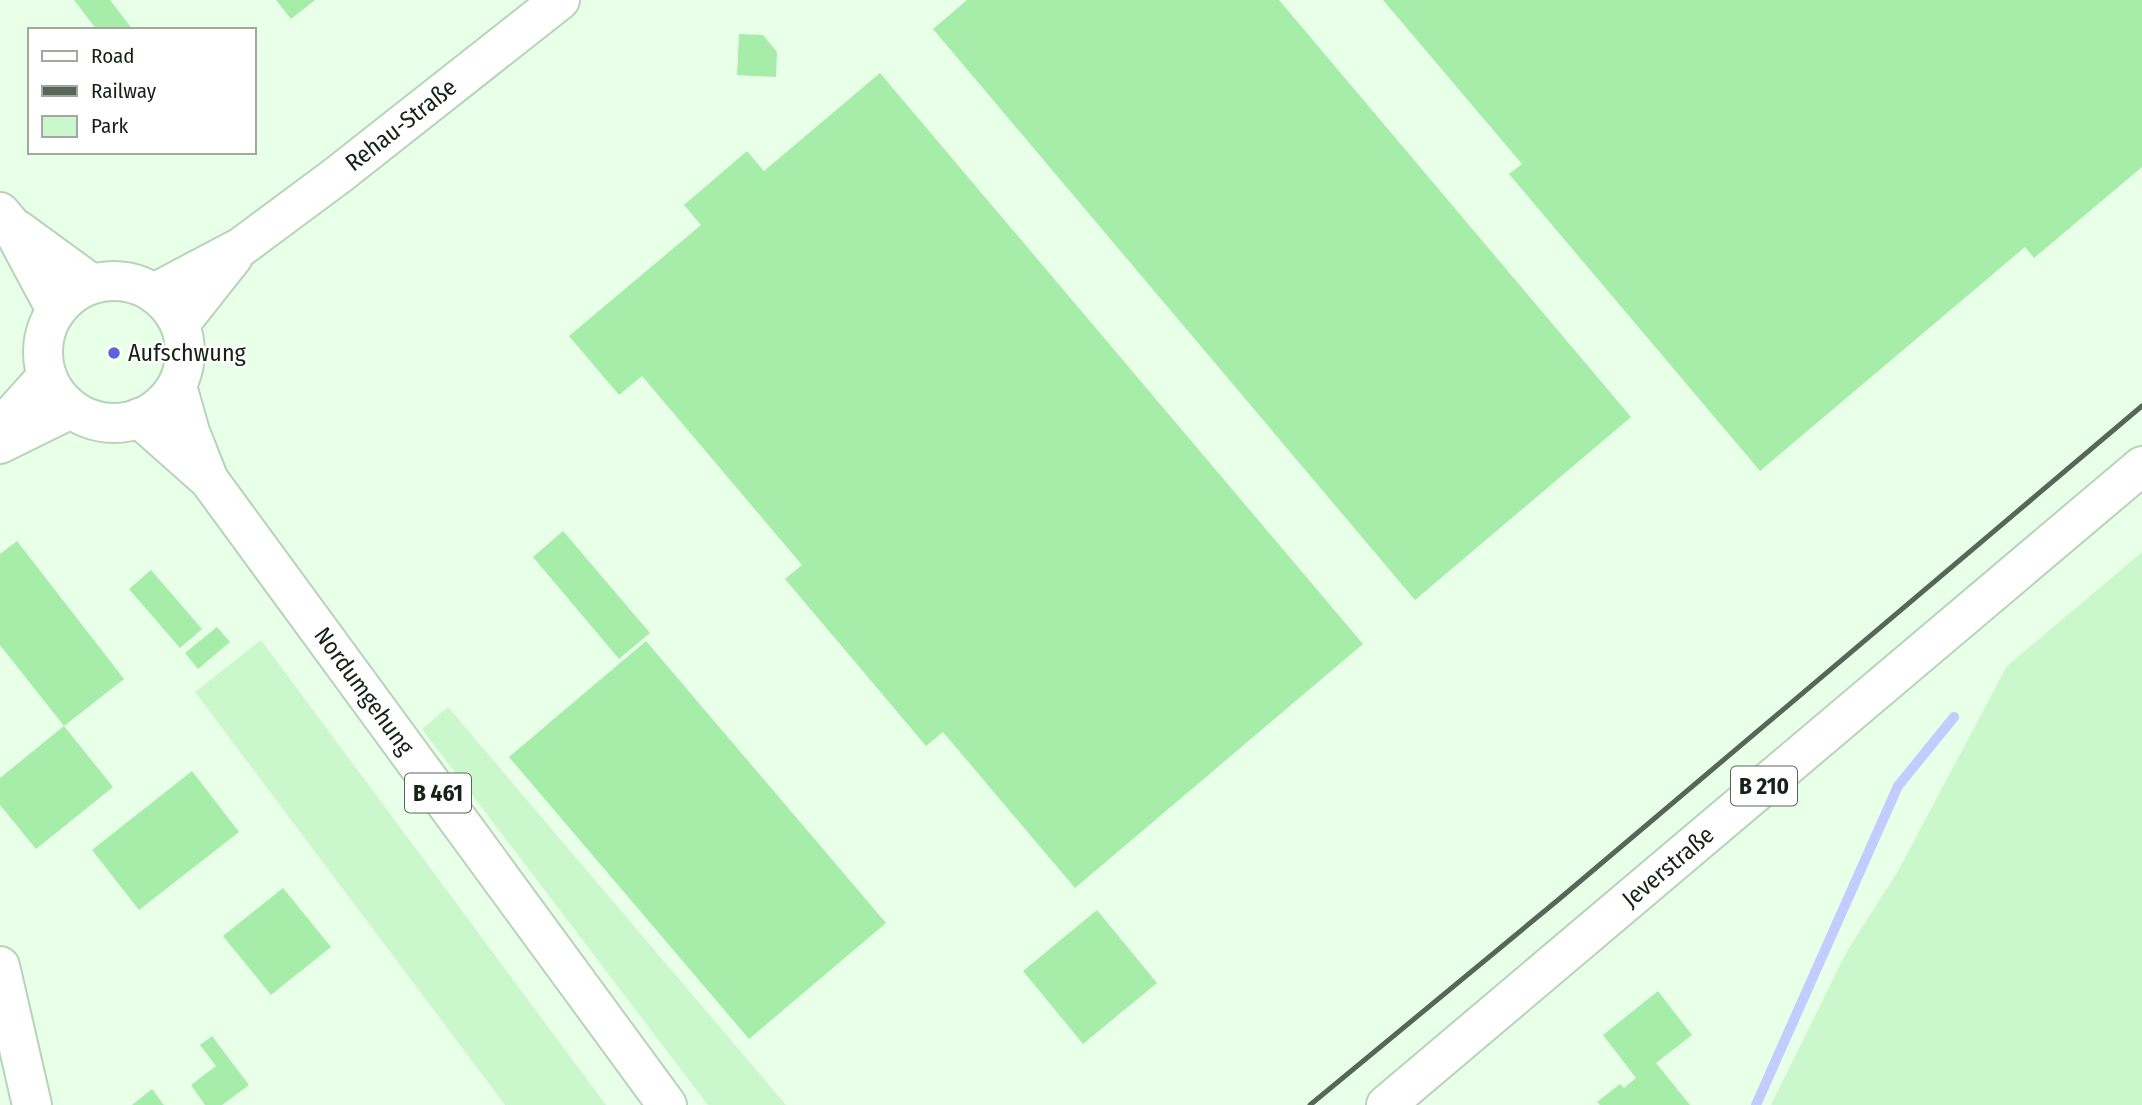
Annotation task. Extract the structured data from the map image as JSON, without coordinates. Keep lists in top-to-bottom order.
{
  "streets": {
    "main road": [
      "Rehau-Straße",
      "Nordumgehung",
      "B 210",
      "B 461",
      "Jeverstraße"
    ]
  },
  "crossings": [
    ["Rehau-Straße", "Nordumgehung"]
  ],
  "places": ["Aufschwung"],
  "legend": ["Road", "Railway", "Park"]
}
